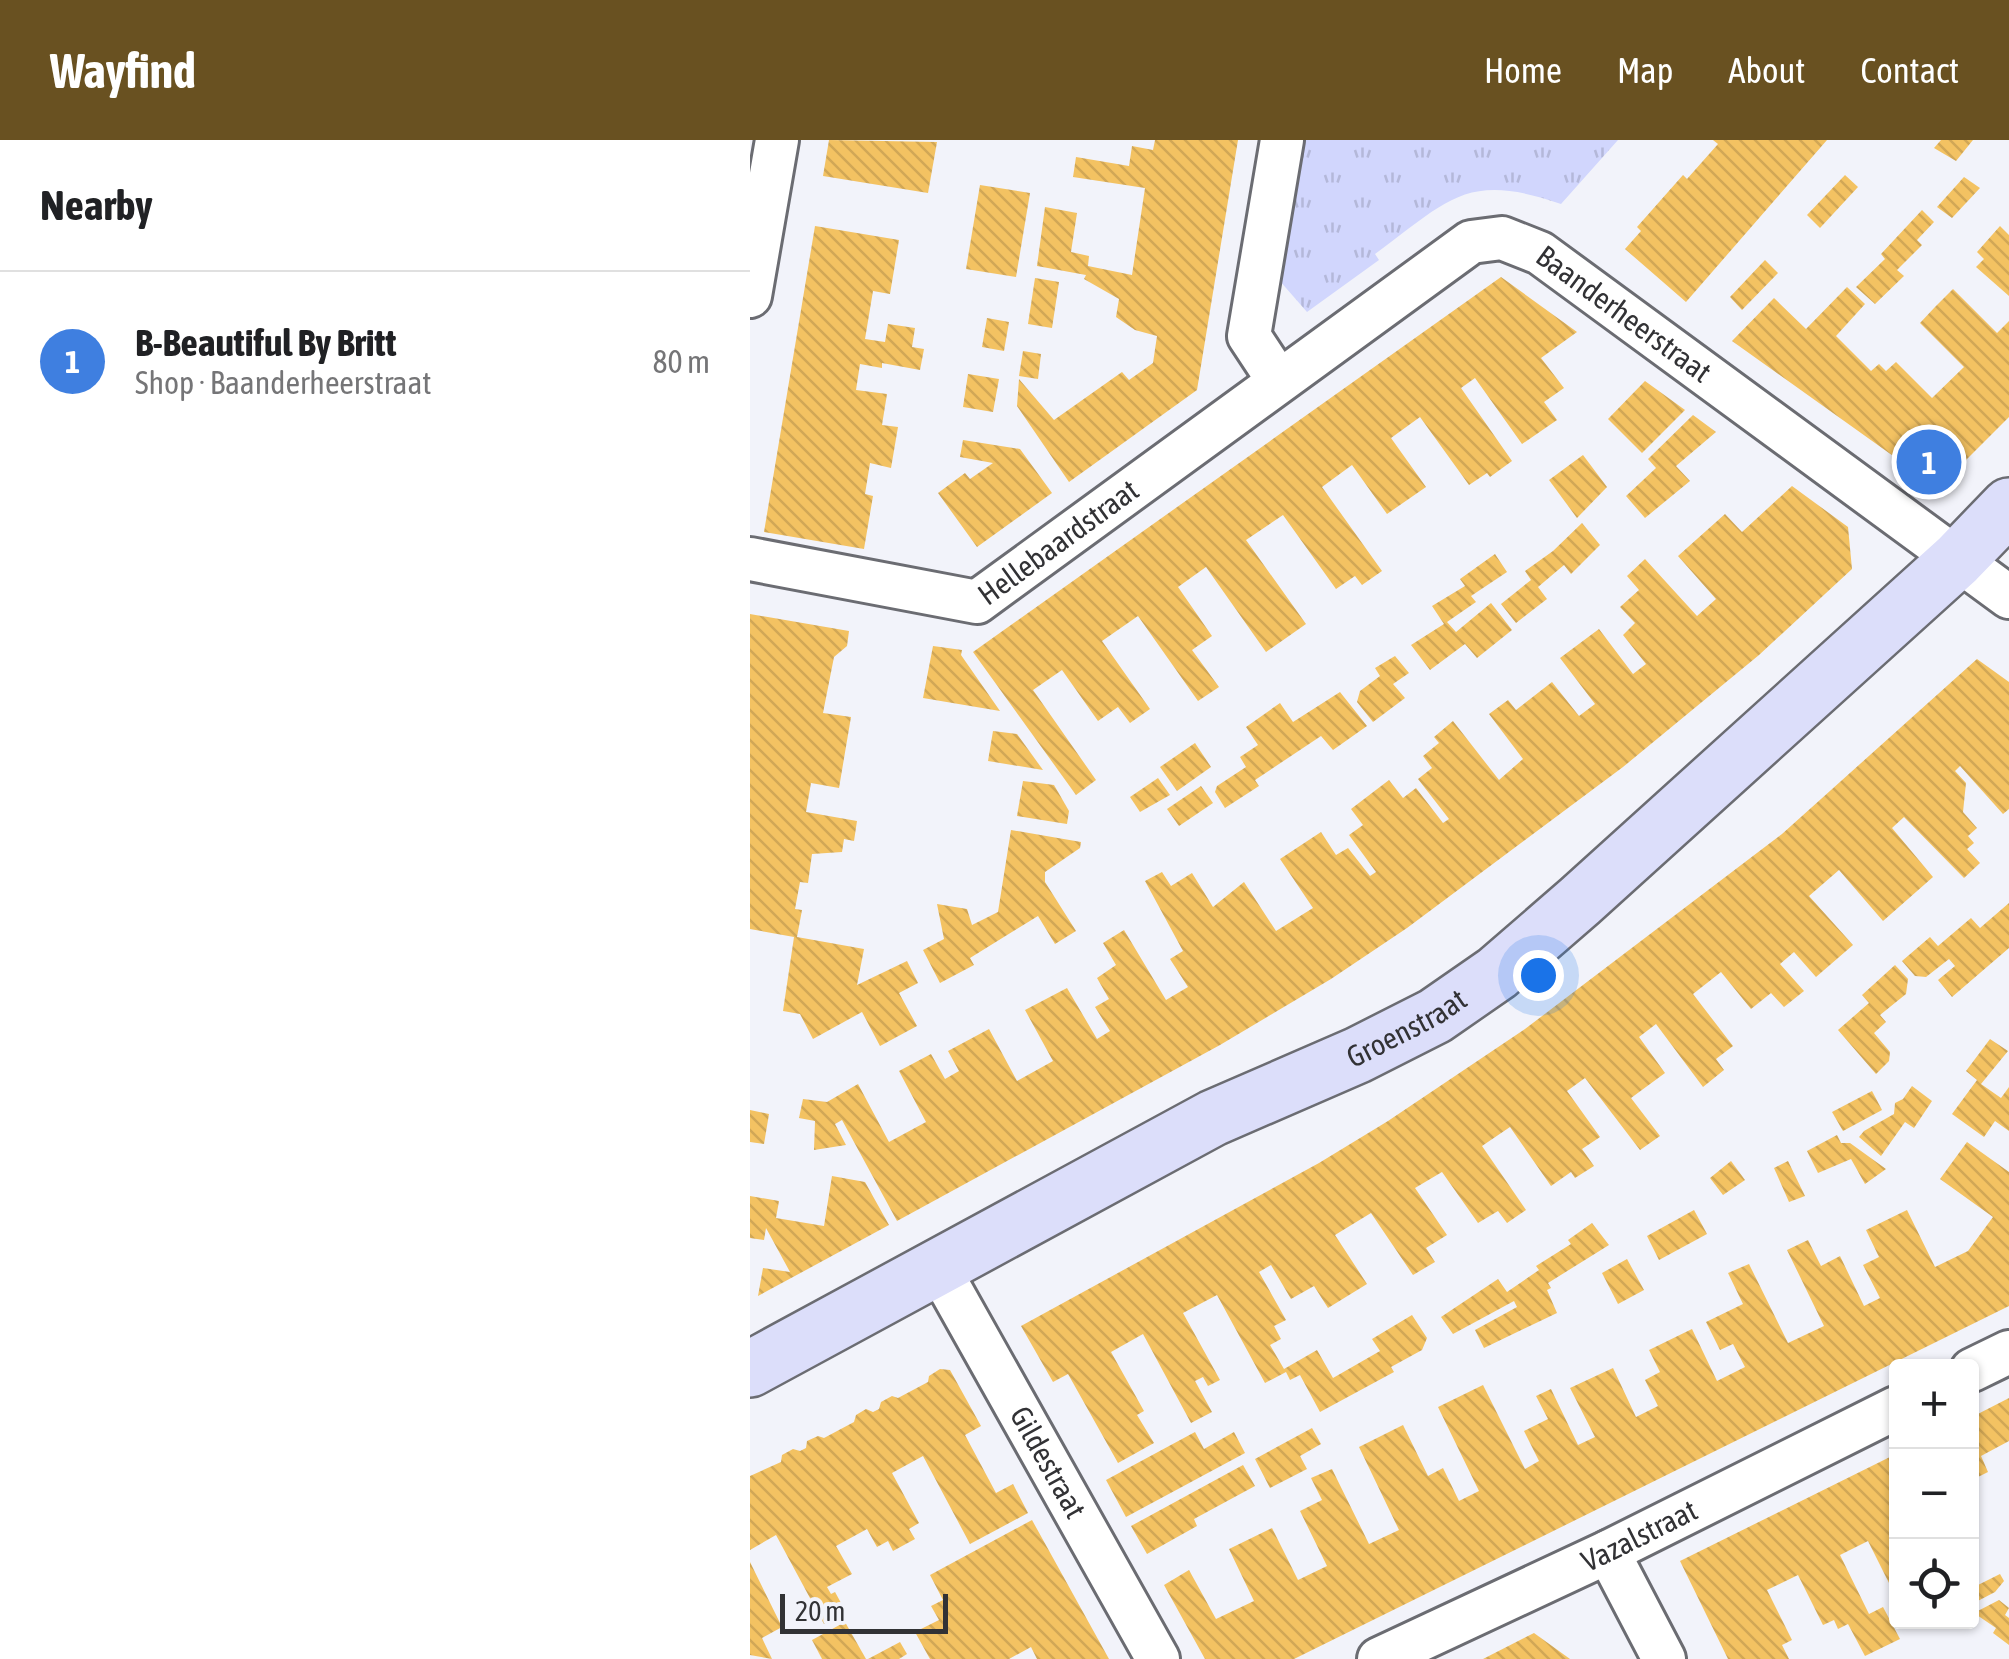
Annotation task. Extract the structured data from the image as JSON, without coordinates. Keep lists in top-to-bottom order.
{
  "streets": {
    "street": [
      "Baanderheerstraat",
      "Hellebaardstraat",
      "Groenstraat",
      "Gildestraat",
      "Vazalstraat"
    ]
  },
  "crossings": [
    ["Baanderheerstraat", "Hellebaardstraat"],
    ["Baanderheerstraat", "Groenstraat"],
    ["Groenstraat", "Gildestraat"]
  ],
  "scale_bar": "20 m",
  "page": {
    "header": "Wayfind",
    "nav": [
      "Home",
      "Map",
      "About",
      "Contact"
    ],
    "heading": "Nearby",
    "list": [
      {
        "mark": "1",
        "name": "B-Beautiful By Britt",
        "note": "Shop · Baanderheerstraat",
        "value": "80 m"
      }
    ],
    "pins": "1",
    "map_buttons": ["+", "−"],
    "scale": "20 m"
  }
}
